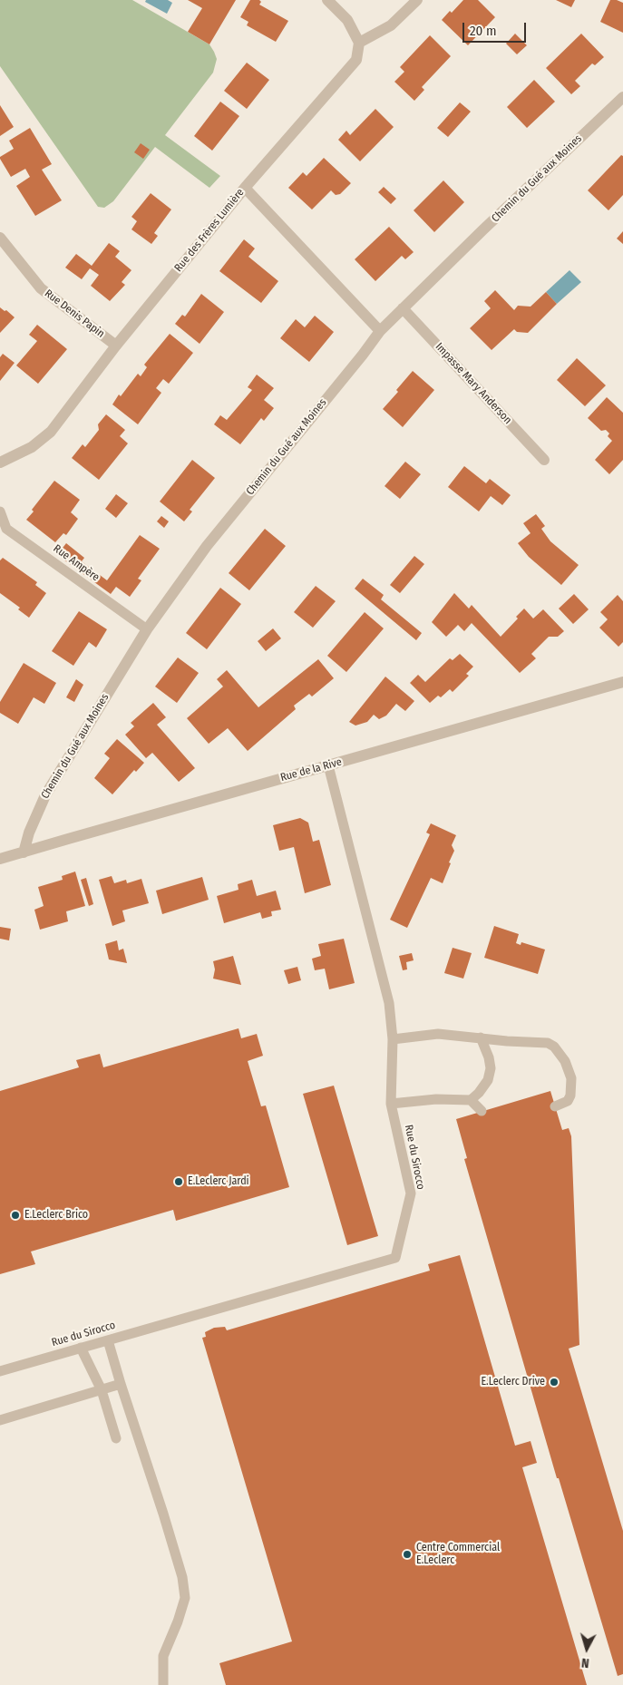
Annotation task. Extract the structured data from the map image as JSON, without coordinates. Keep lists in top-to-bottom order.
{
  "streets": {
    "street": [
      "Chemin du Gué aux Moines",
      "Rue des Frères Lumière",
      "Rue Denis Papin",
      "Impasse Mary Anderson",
      "Rue de la Rive"
    ],
    "lane": ["Rue Ampère", "Rue du Sirocco"]
  },
  "crossings": [
    ["Chemin du Gué aux Moines", "Impasse Mary Anderson"],
    ["Chemin du Gué aux Moines", "Rue Ampère"],
    ["Chemin du Gué aux Moines", "Rue de la Rive"],
    ["Rue des Frères Lumière", "Rue Denis Papin"],
    ["Rue de la Rive", "Rue du Sirocco"]
  ],
  "places": [
    "E.Leclerc Jardi",
    "E.Leclerc Brico",
    "E.Leclerc Drive",
    "Centre Commercial E.Leclerc"
  ],
  "scale_bar": "20 m",
  "north": "bottom"
}
